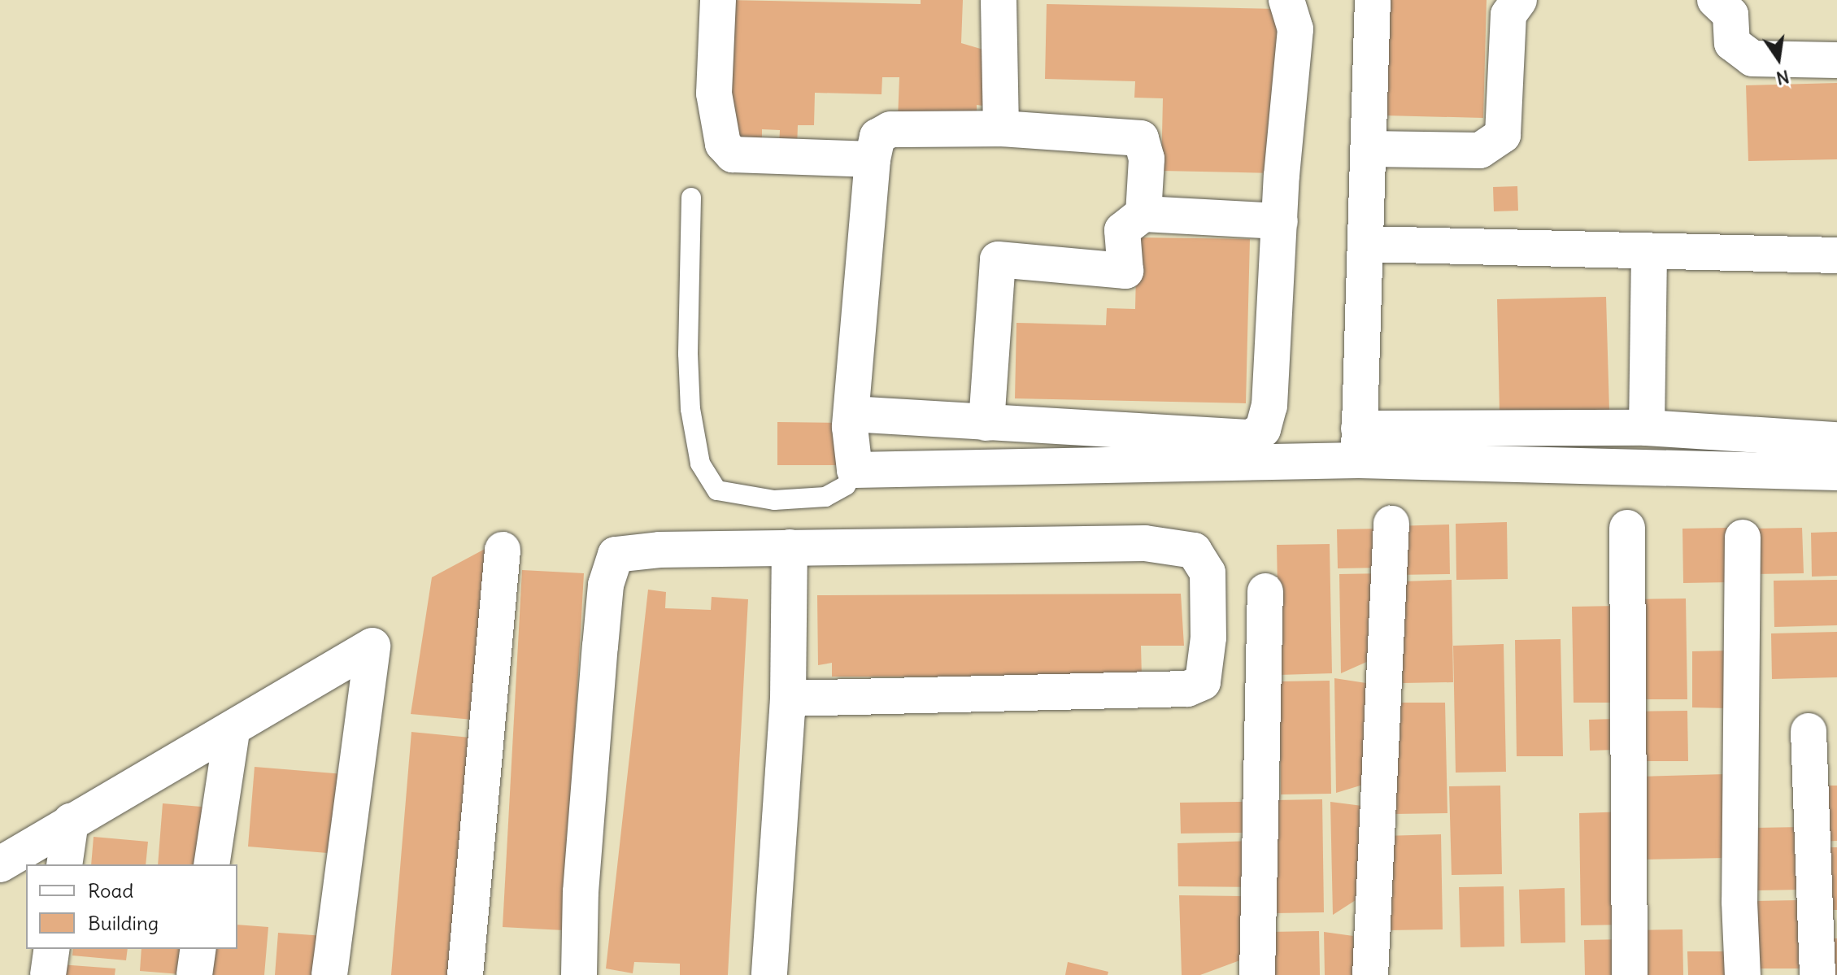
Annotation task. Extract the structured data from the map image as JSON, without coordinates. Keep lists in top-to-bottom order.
{
  "legend": ["Road", "Building"],
  "north": "bottom"
}
